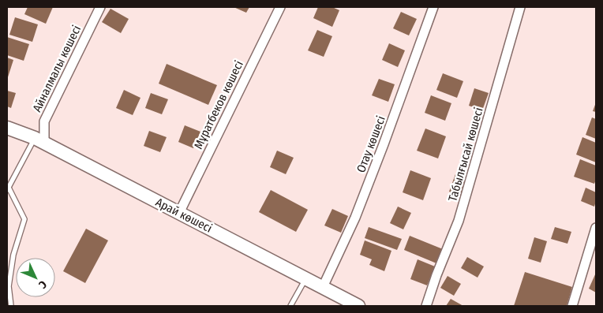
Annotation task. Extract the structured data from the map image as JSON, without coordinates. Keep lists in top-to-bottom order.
{
  "streets": {
    "main road": ["Арай көшесі"],
    "street": [
      "Айналмалы көшесі",
      "Мұратбеков көшесі",
      "Отау көшесі",
      "Табылғысай көшесі"
    ]
  },
  "crossings": [
    ["Айналмалы көшесі", "Арай көшесі"],
    ["Мұратбеков көшесі", "Арай көшесі"],
    ["Отау көшесі", "Арай көшесі"]
  ],
  "north": "bottom right"
}
